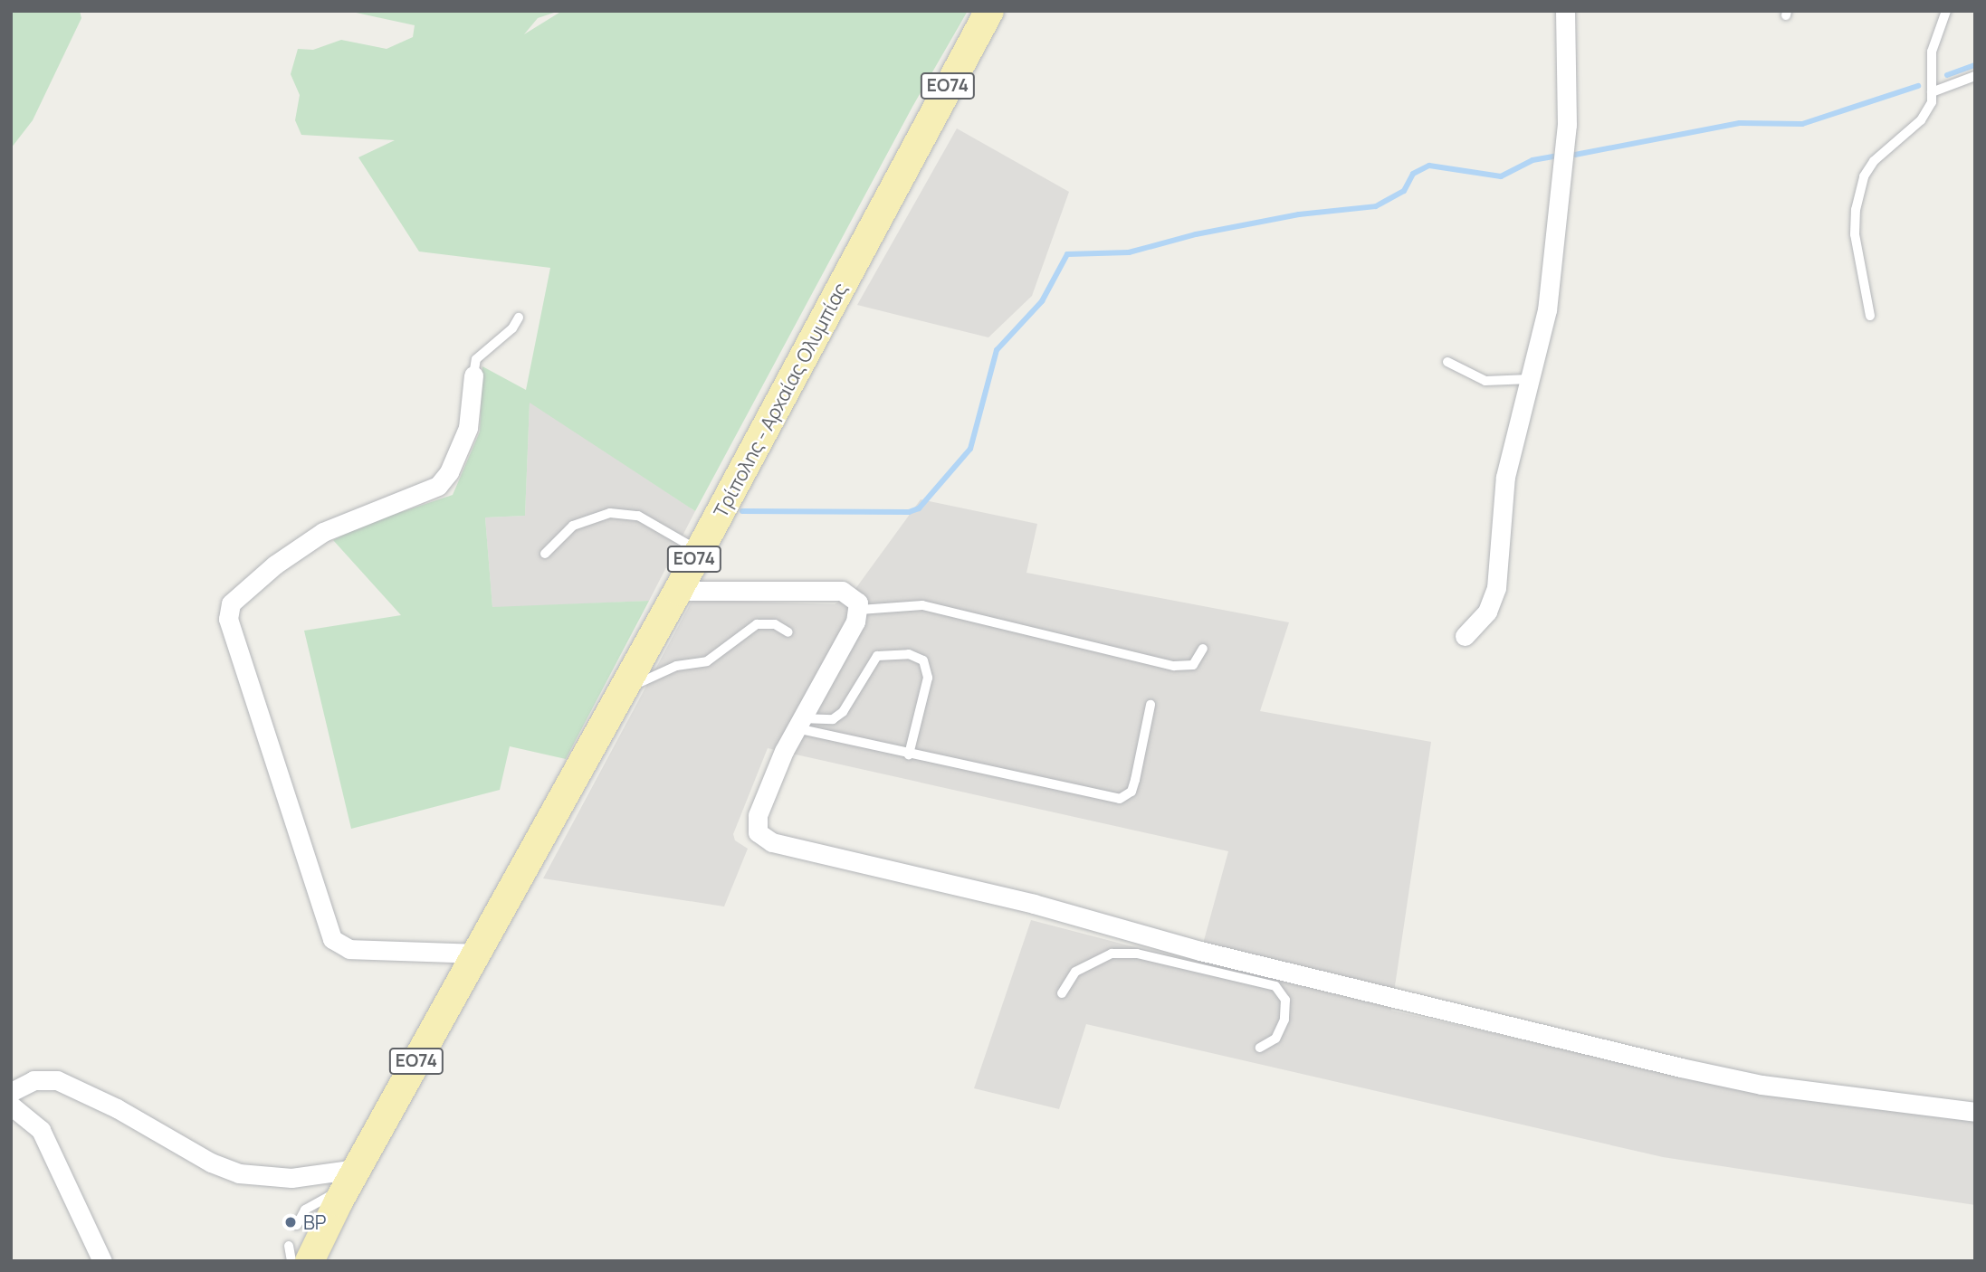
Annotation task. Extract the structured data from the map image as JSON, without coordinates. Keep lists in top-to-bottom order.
{
  "streets": {
    "main road": ["ΕΟ74", "Τρίπολης - Αρχαίας Ολυμπίας"]
  },
  "crossings": [
    ["ΕΟ74", "Τρίπολης - Αρχαίας Ολυμπίας"]
  ],
  "places": ["BP"]
}
